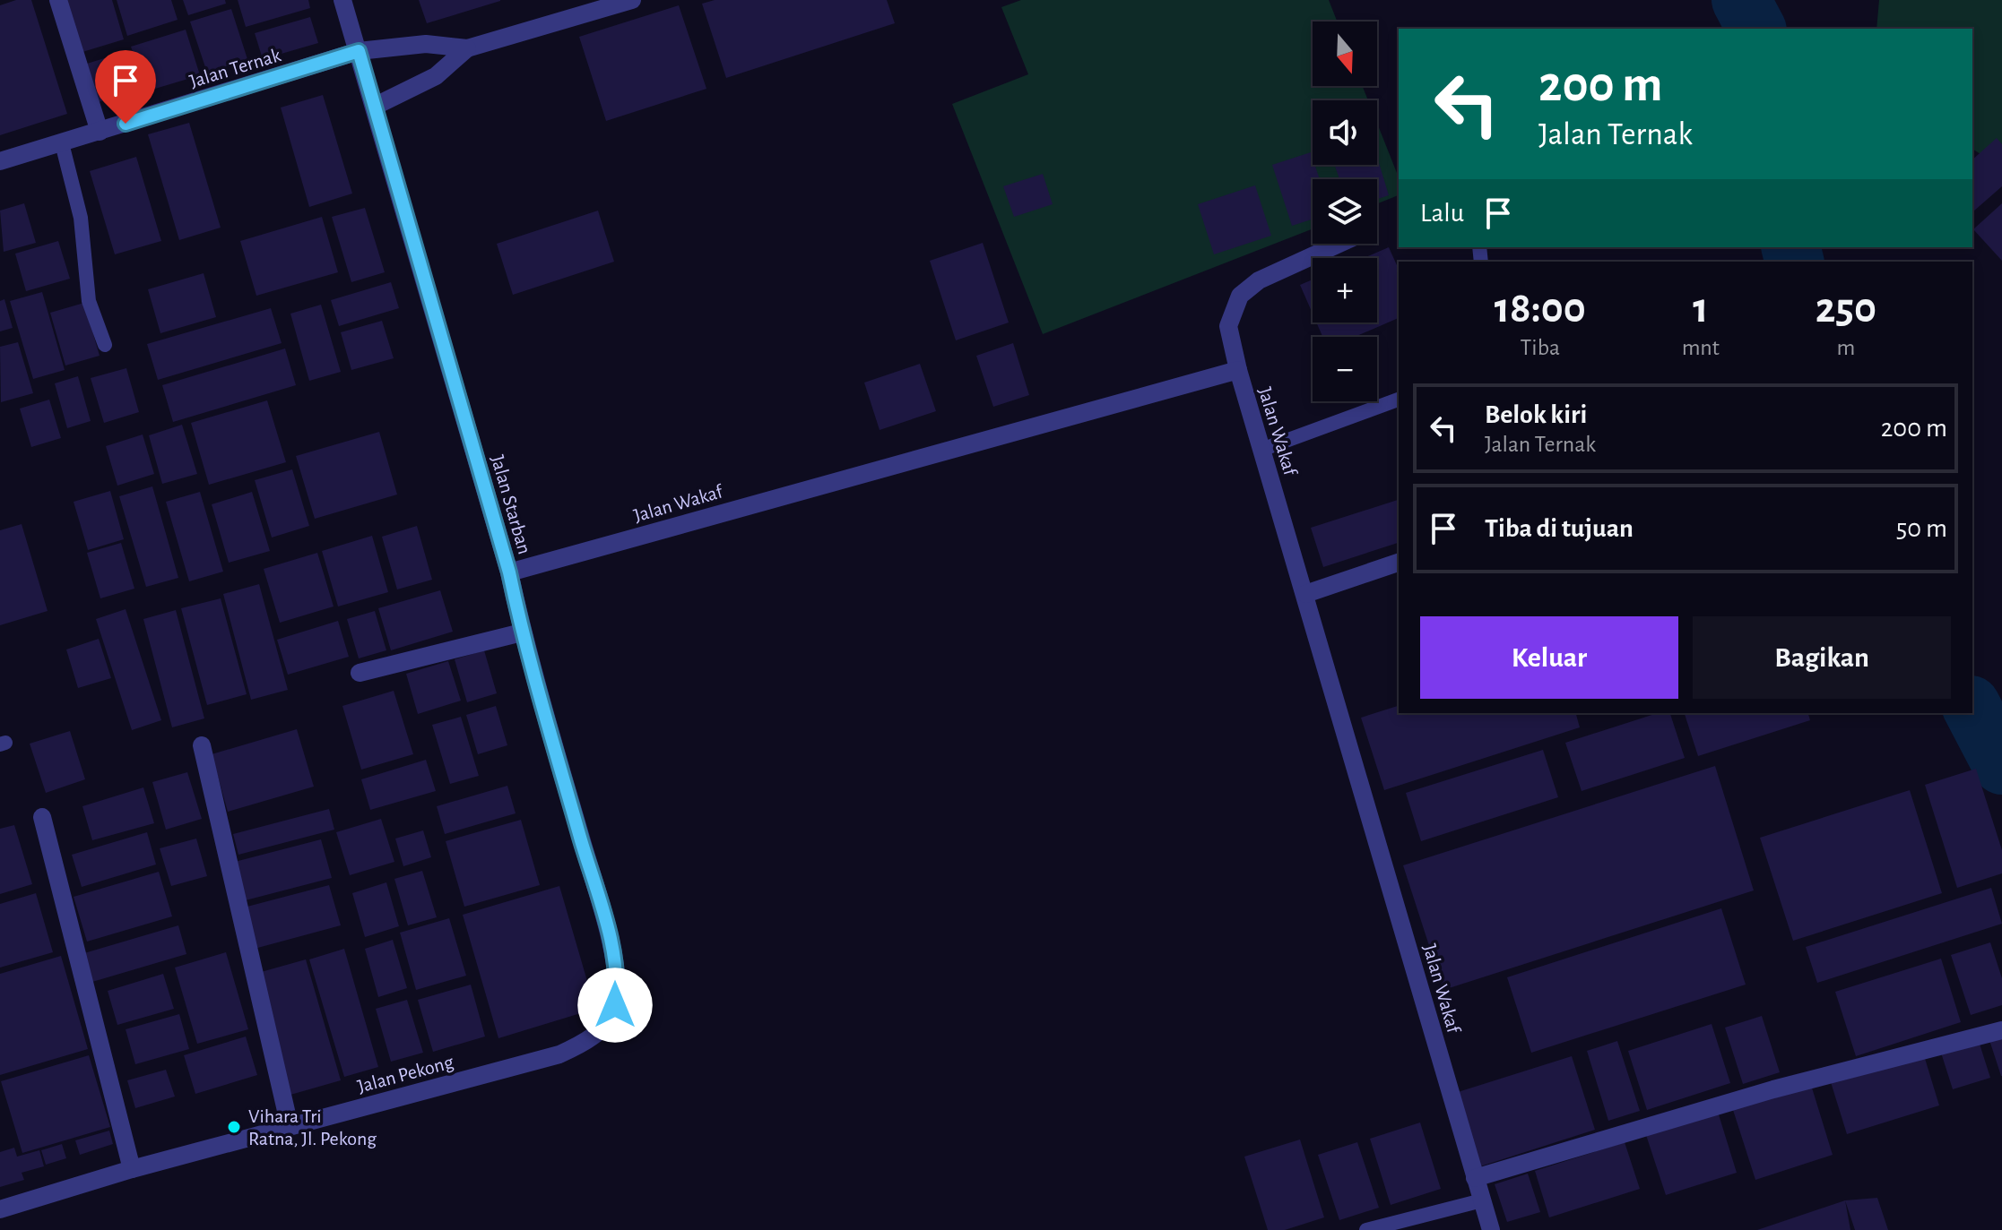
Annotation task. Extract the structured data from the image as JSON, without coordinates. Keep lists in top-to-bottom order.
{
  "streets": {
    "street": [
      "Jalan Ternak",
      "Jalan Wakaf",
      "Jalan Starban",
      "Jalan Pekong"
    ]
  },
  "crossings": [
    ["Jalan Ternak", "Jalan Starban"],
    ["Jalan Wakaf", "Jalan Starban"],
    ["Jalan Starban", "Jalan Pekong"]
  ],
  "places": ["Vihara Tri Ratna, Jl. Pekong"],
  "north": "bottom",
  "page": {
    "map_buttons": ["+", "−"],
    "turn": ["200 m", "Jalan Ternak"],
    "then": "Lalu",
    "eta": [
      "18:00",
      "Tiba",
      "1",
      "mnt",
      "250",
      "m"
    ],
    "list": [
      {
        "name": "Belok kiri",
        "note": "Jalan Ternak",
        "value": "200 m"
      },
      {
        "name": "Tiba di tujuan",
        "value": "50 m"
      }
    ],
    "buttons": ["Keluar", "Bagikan"]
  }
}
